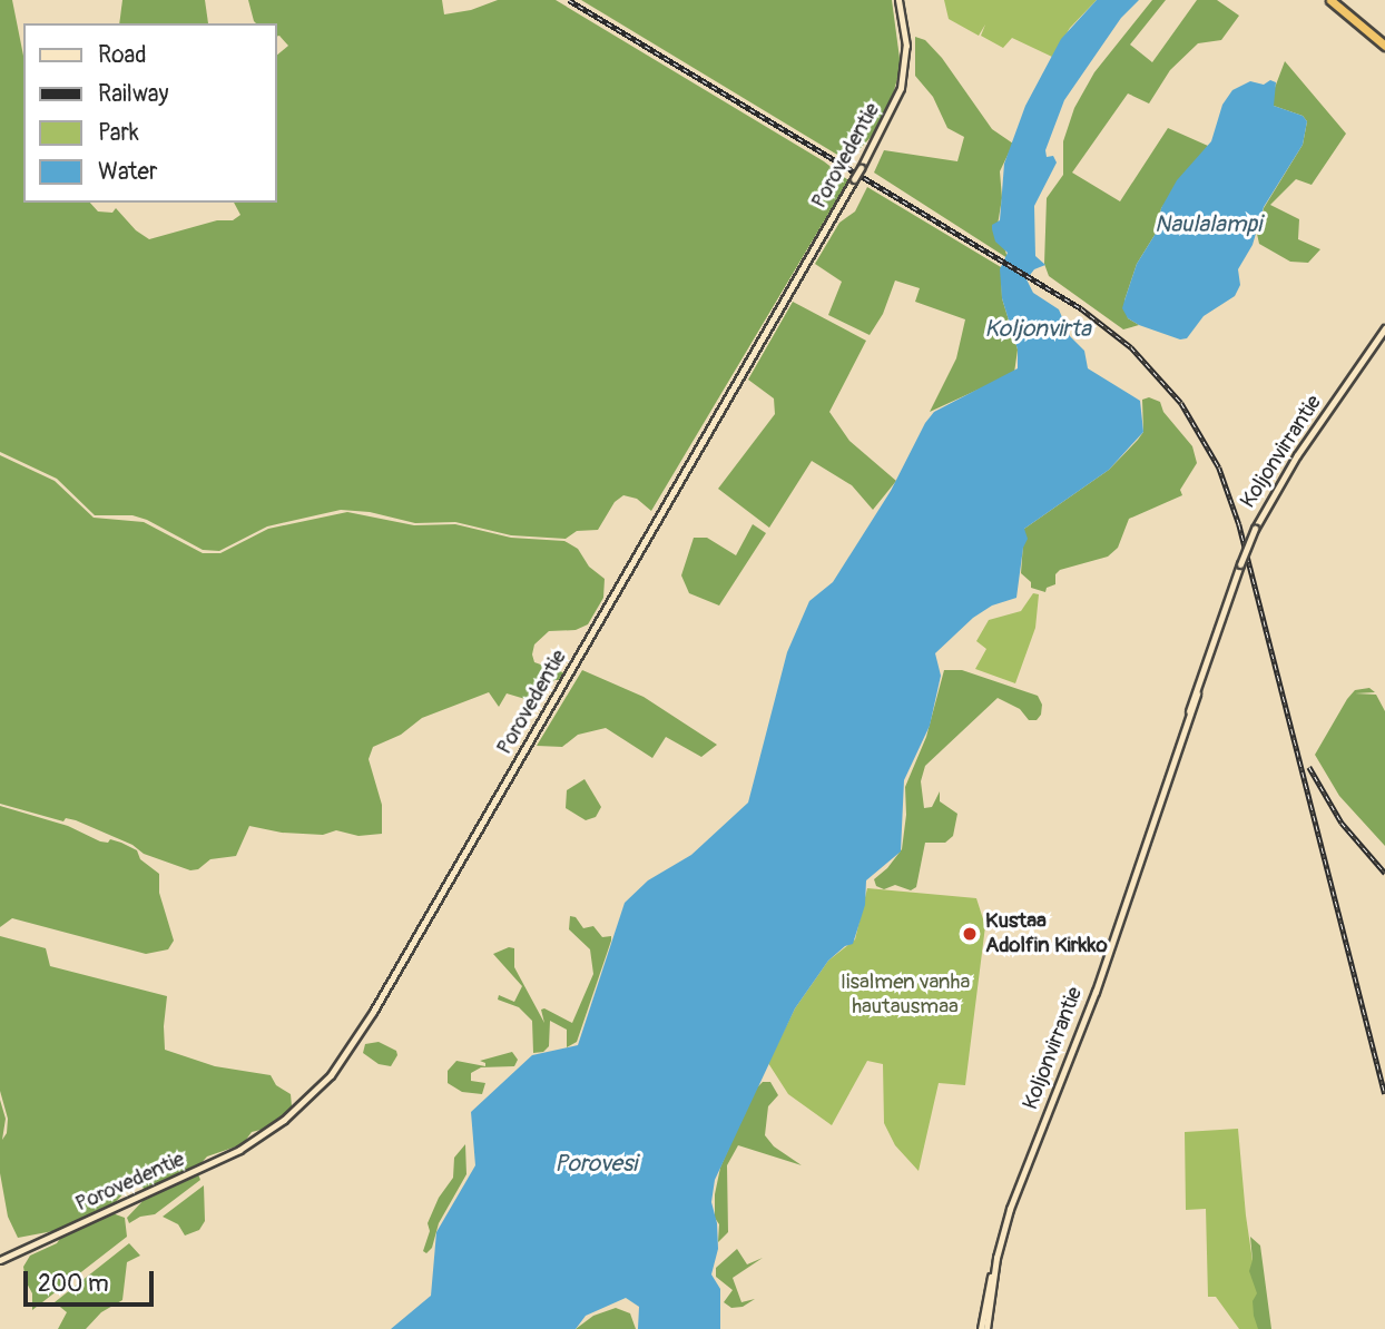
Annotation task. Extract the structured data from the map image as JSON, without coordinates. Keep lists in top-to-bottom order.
{
  "streets": {
    "street": ["Porovedentie", "Koljonvirrantie"]
  },
  "water": ["Naulalampi", "Koljonvirta", "Porovesi"],
  "parks": ["Iisalmen vanha hautausmaa"],
  "places": ["Kustaa Adolfin Kirkko"],
  "legend": [
    "Road",
    "Railway",
    "Park",
    "Water"
  ],
  "scale_bar": "200 m"
}
